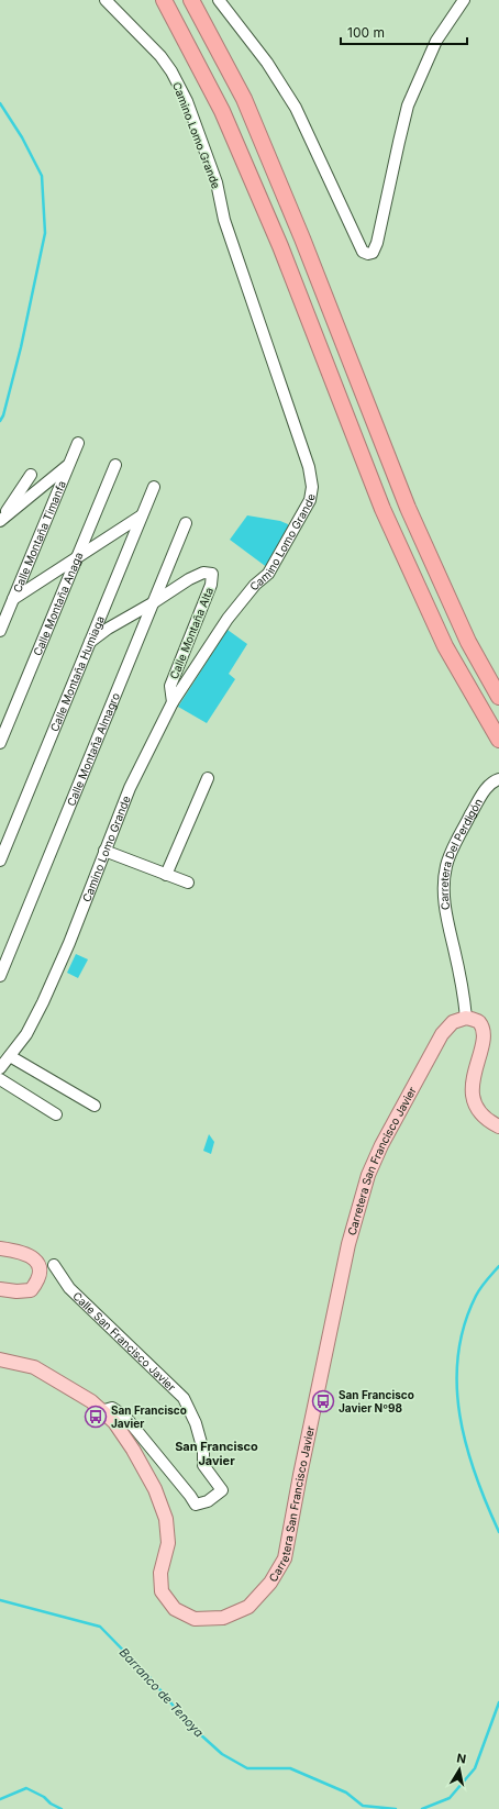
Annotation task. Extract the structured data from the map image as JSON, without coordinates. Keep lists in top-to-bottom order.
{
  "streets": {
    "main road": ["Carretera San Francisco Javier"],
    "street": [
      "Camino Lomo Grande",
      "Calle Montaña Timanfa",
      "Calle Montaña Anaga",
      "Calle Montaña Alta",
      "Calle Montaña Humiaga",
      "Calle Montaña Almagro",
      "Carretera Del Perdigón",
      "Calle San Francisco Javier"
    ]
  },
  "crossings": [
    ["Camino Lomo Grande", "Calle Montaña Alta"],
    ["Calle Montaña Alta", "Calle Montaña Humiaga"],
    ["Calle Montaña Alta", "Calle Montaña Almagro"],
    ["Carretera Del Perdigón", "Carretera San Francisco Javier"],
    ["Carretera San Francisco Javier", "Calle San Francisco Javier"]
  ],
  "districts": ["San Francisco Javier"],
  "water": ["Barranco de Tenoya"],
  "places": {
    "bus stop": ["San Francisco Javier Nº98", "San Francisco Javier"]
  },
  "scale_bar": "100 m",
  "north": "top"
}
